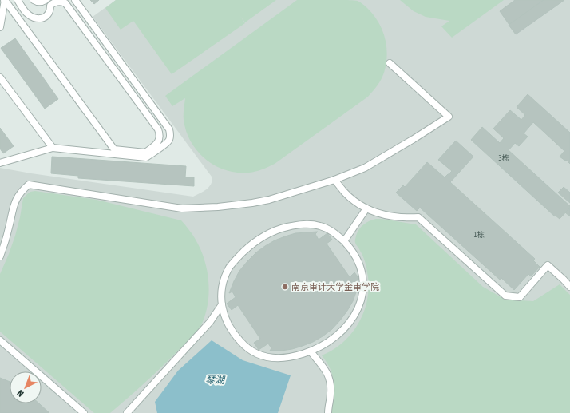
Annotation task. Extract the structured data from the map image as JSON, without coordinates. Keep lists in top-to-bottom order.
{
  "water": ["琴湖"],
  "places": ["南京审计大学金审学院"],
  "house_numbers": ["3栋", "1栋"],
  "north": "bottom left"
}
